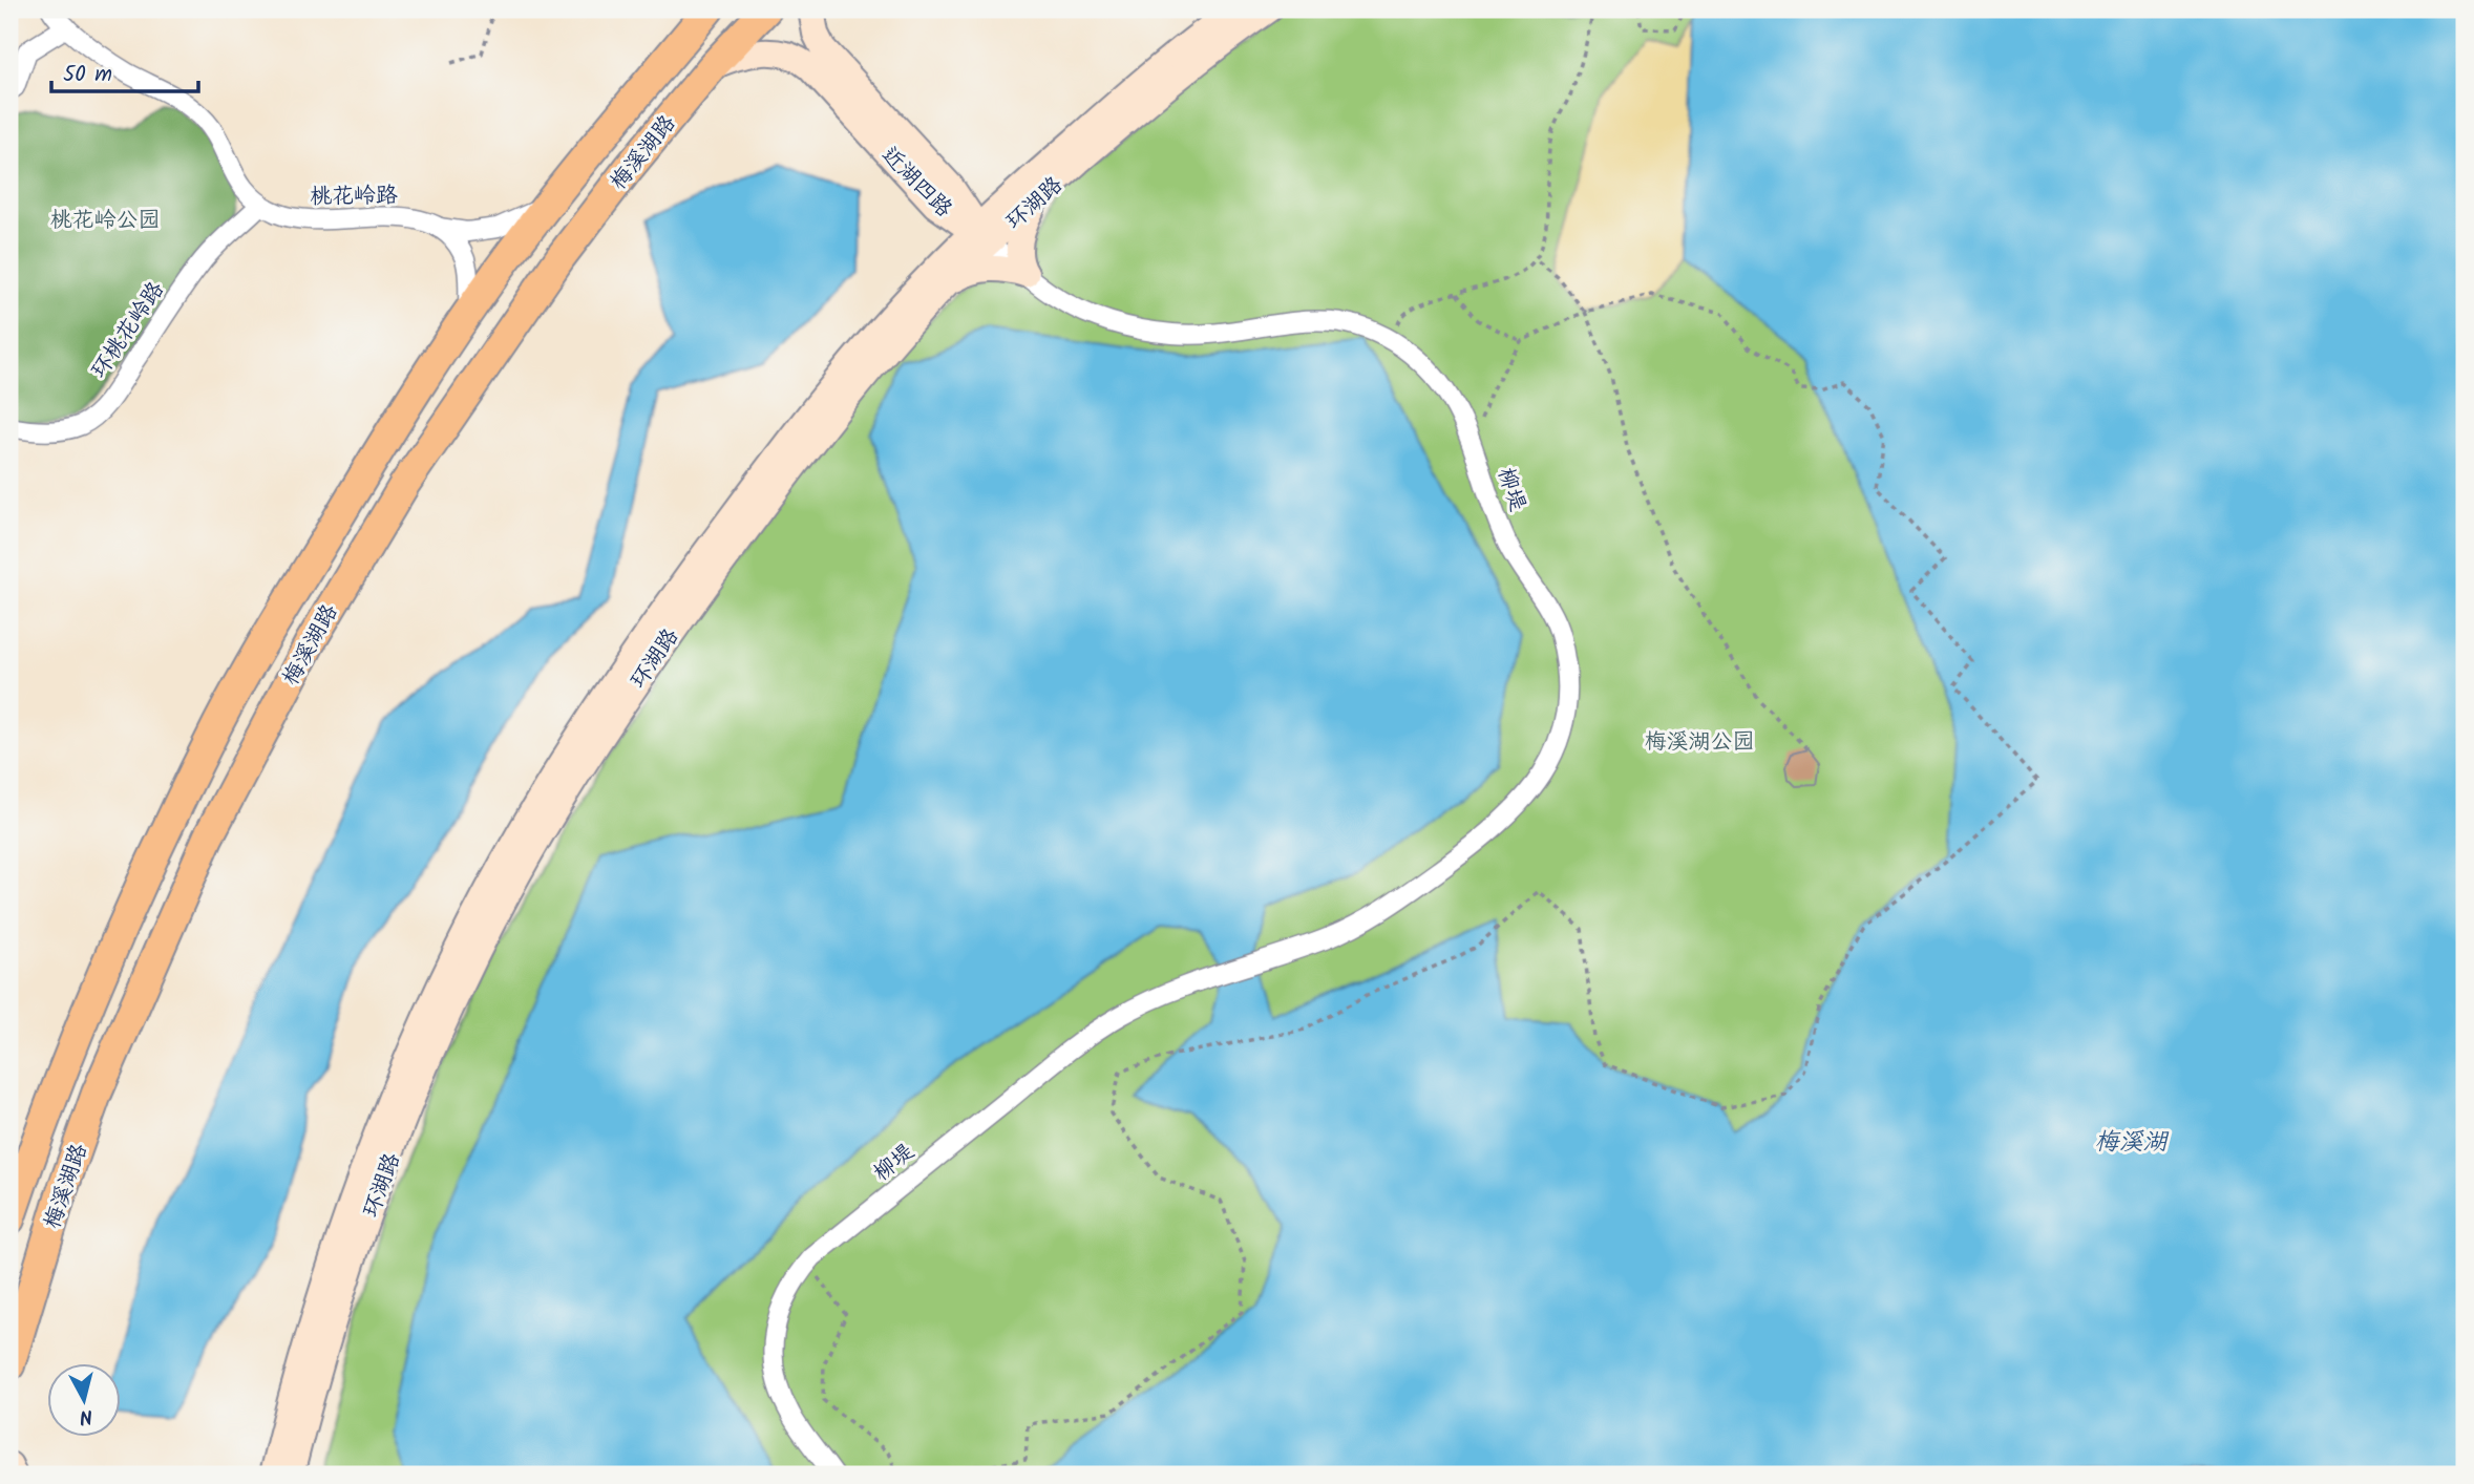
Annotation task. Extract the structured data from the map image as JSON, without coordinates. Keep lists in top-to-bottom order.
{
  "streets": {
    "main road": ["梅溪湖路", "近湖四路", "环湖路"],
    "street": ["桃花岭路", "环桃花岭路", "柳堤"]
  },
  "crossings": [
    ["梅溪湖路", "近湖四路"],
    ["梅溪湖路", "桃花岭路"],
    ["近湖四路", "环湖路"],
    ["近湖四路", "柳堤"],
    ["桃花岭路", "环桃花岭路"],
    ["环湖路", "柳堤"]
  ],
  "water": ["梅溪湖"],
  "parks": ["桃花岭公园", "梅溪湖公园"],
  "scale_bar": "50 m",
  "north": "bottom"
}
